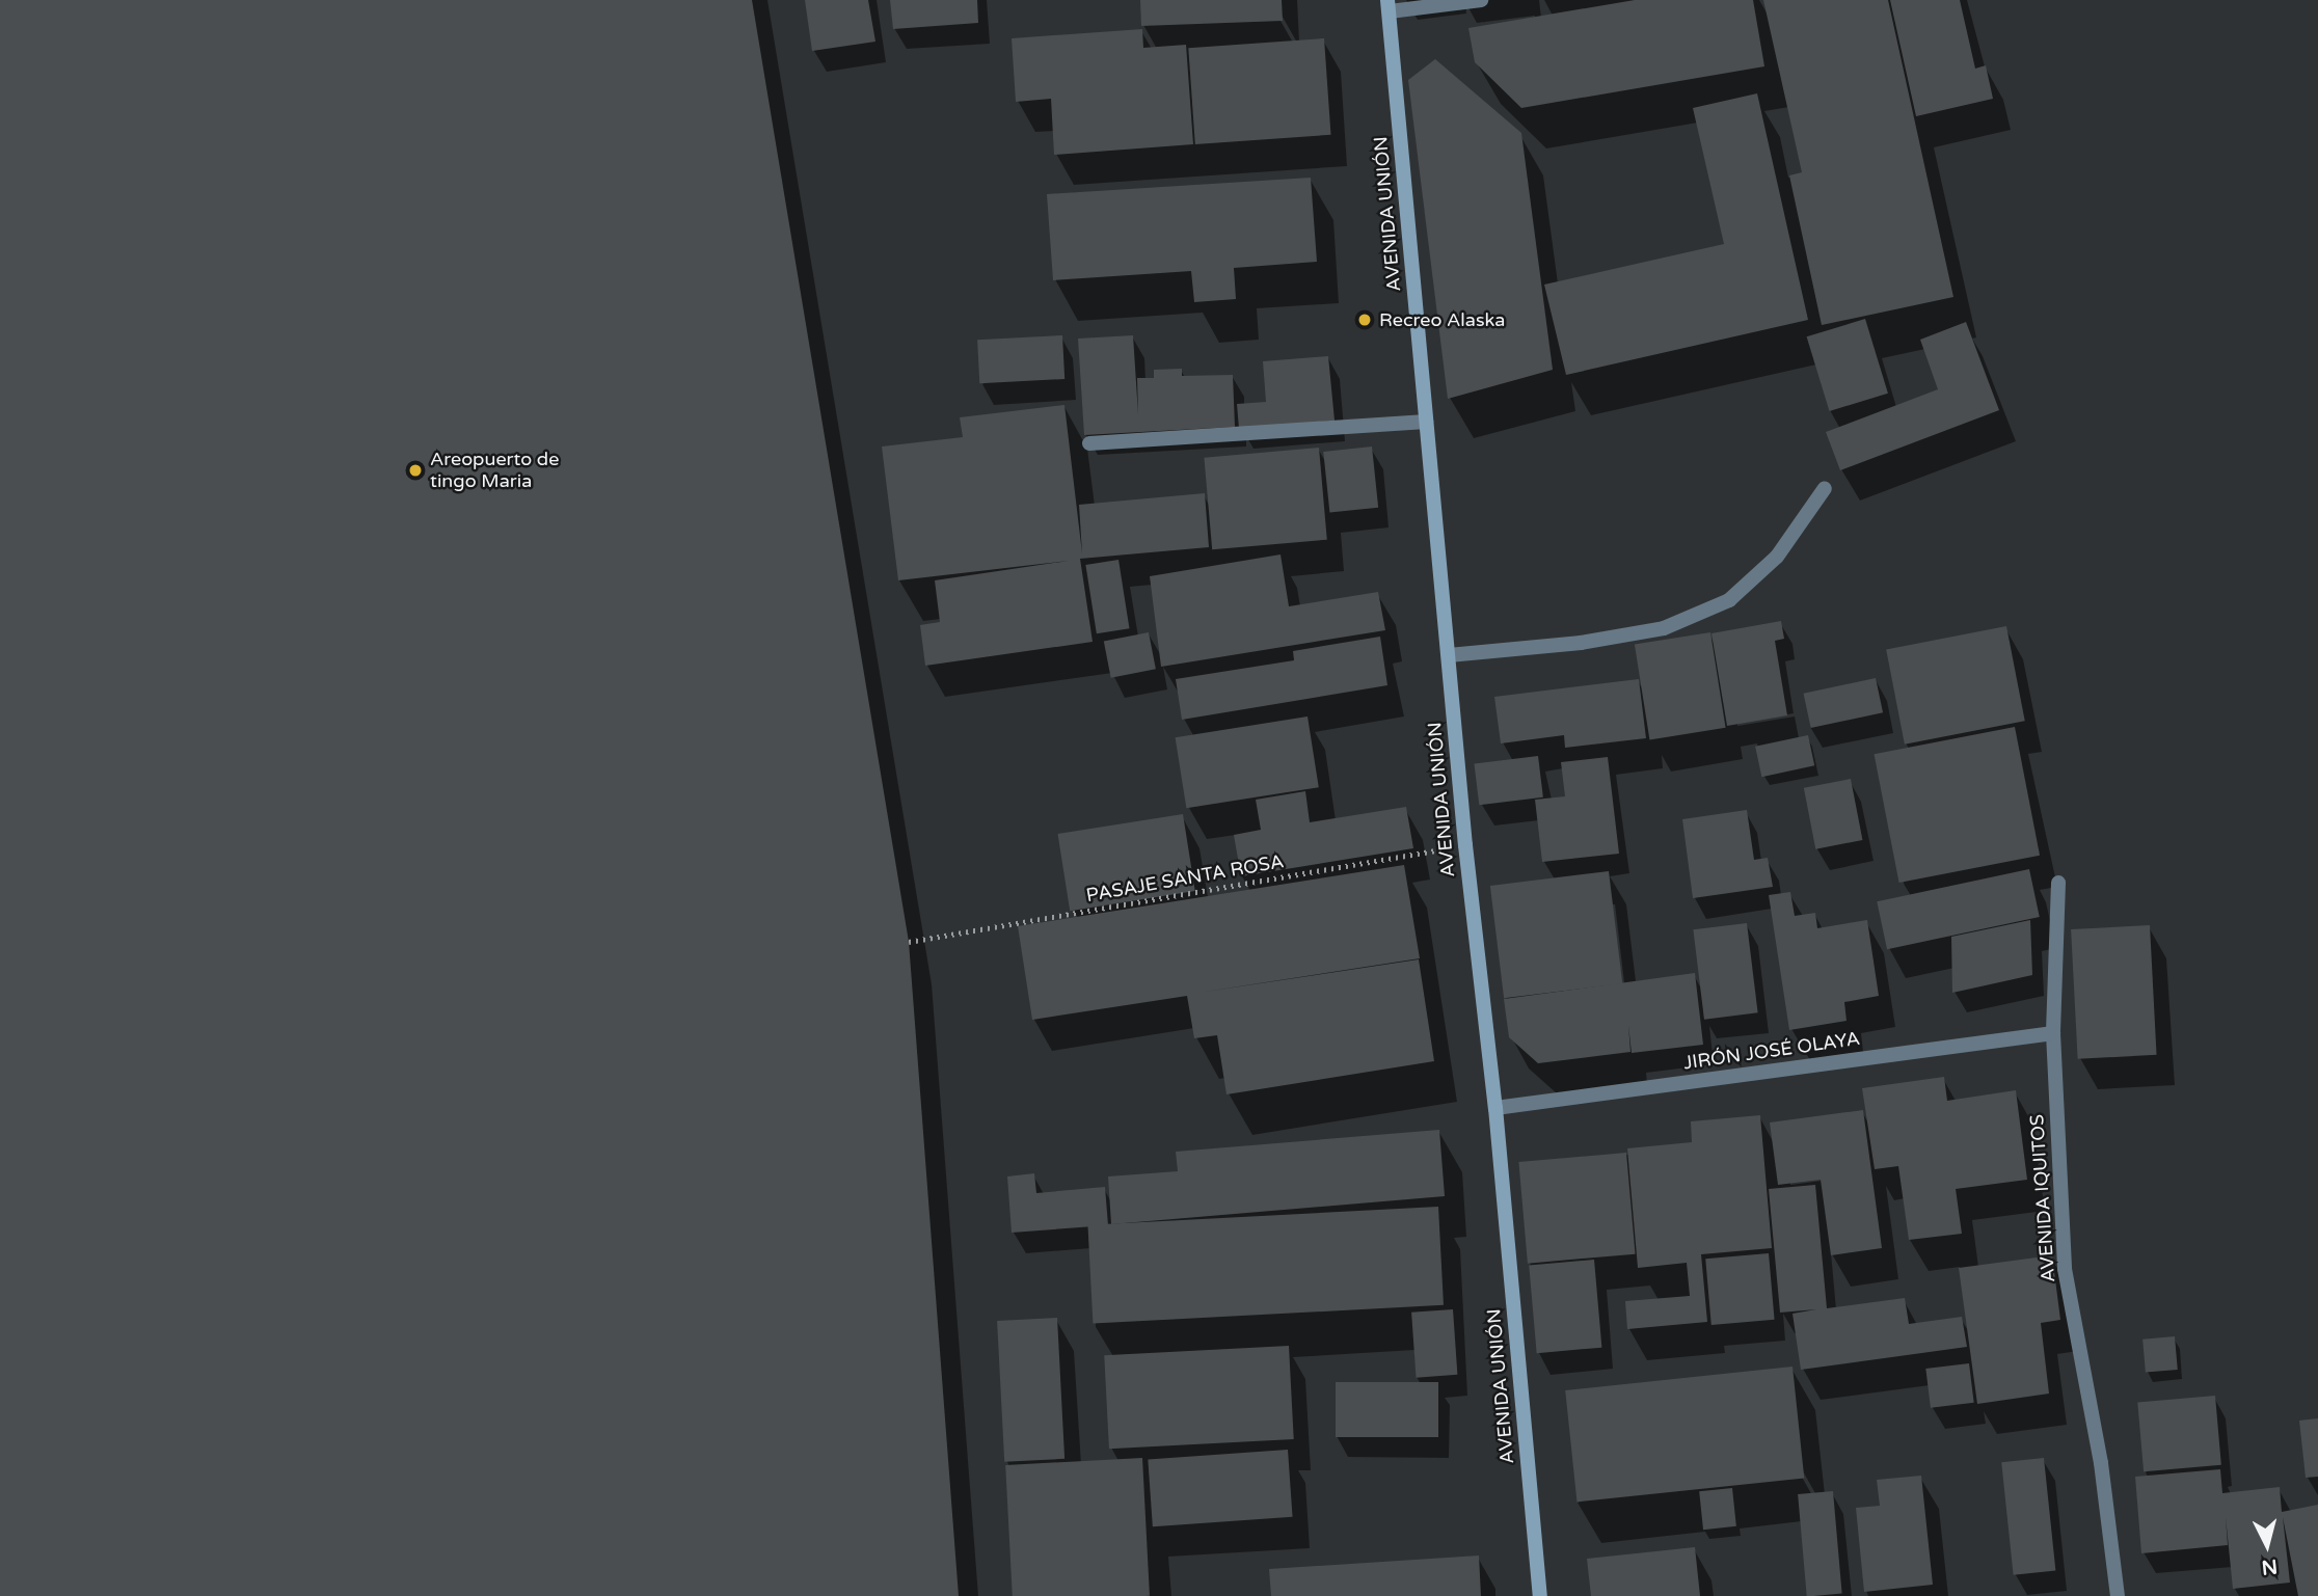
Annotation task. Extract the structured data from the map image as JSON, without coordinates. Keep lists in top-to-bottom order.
{
  "streets": {
    "main road": ["AVENIDA UNIÓN"],
    "street": ["JIRÓN JOSÉ OLAYA", "AVENIDA IQUITOS"],
    "path": ["PASAJE SANTA ROSA"]
  },
  "crossings": [
    ["AVENIDA UNIÓN", "PASAJE SANTA ROSA"],
    ["AVENIDA UNIÓN", "JIRÓN JOSÉ OLAYA"],
    ["JIRÓN JOSÉ OLAYA", "AVENIDA IQUITOS"]
  ],
  "places": ["Recreo Alaska", "Areopuerto de tingo Maria"],
  "north": "bottom"
}
